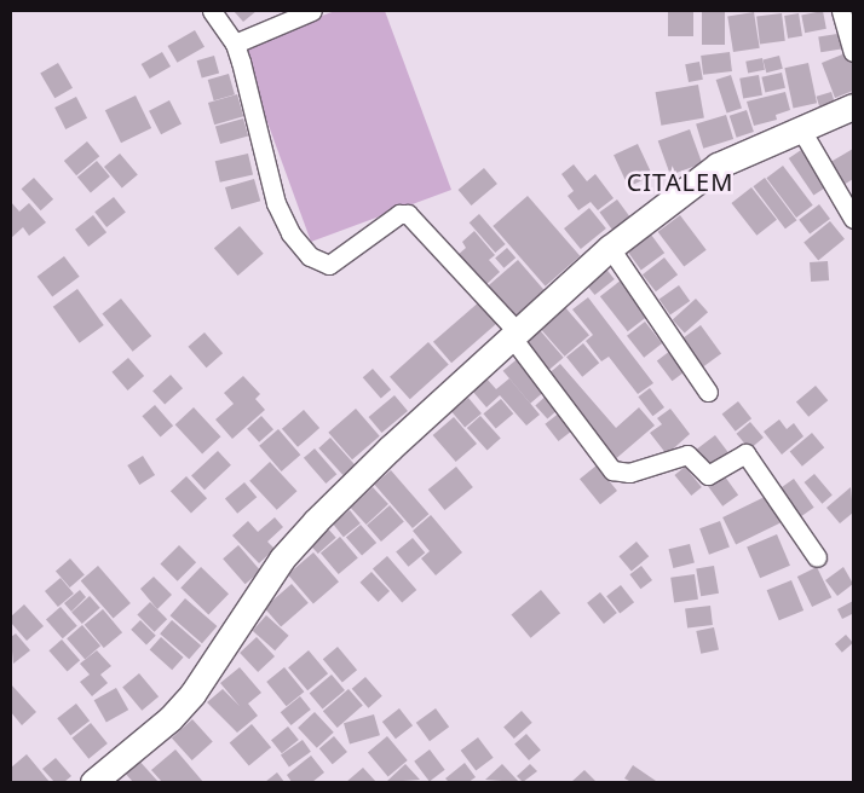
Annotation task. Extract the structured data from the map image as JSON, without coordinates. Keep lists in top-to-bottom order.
{
  "districts": ["CITALEM"]
}
